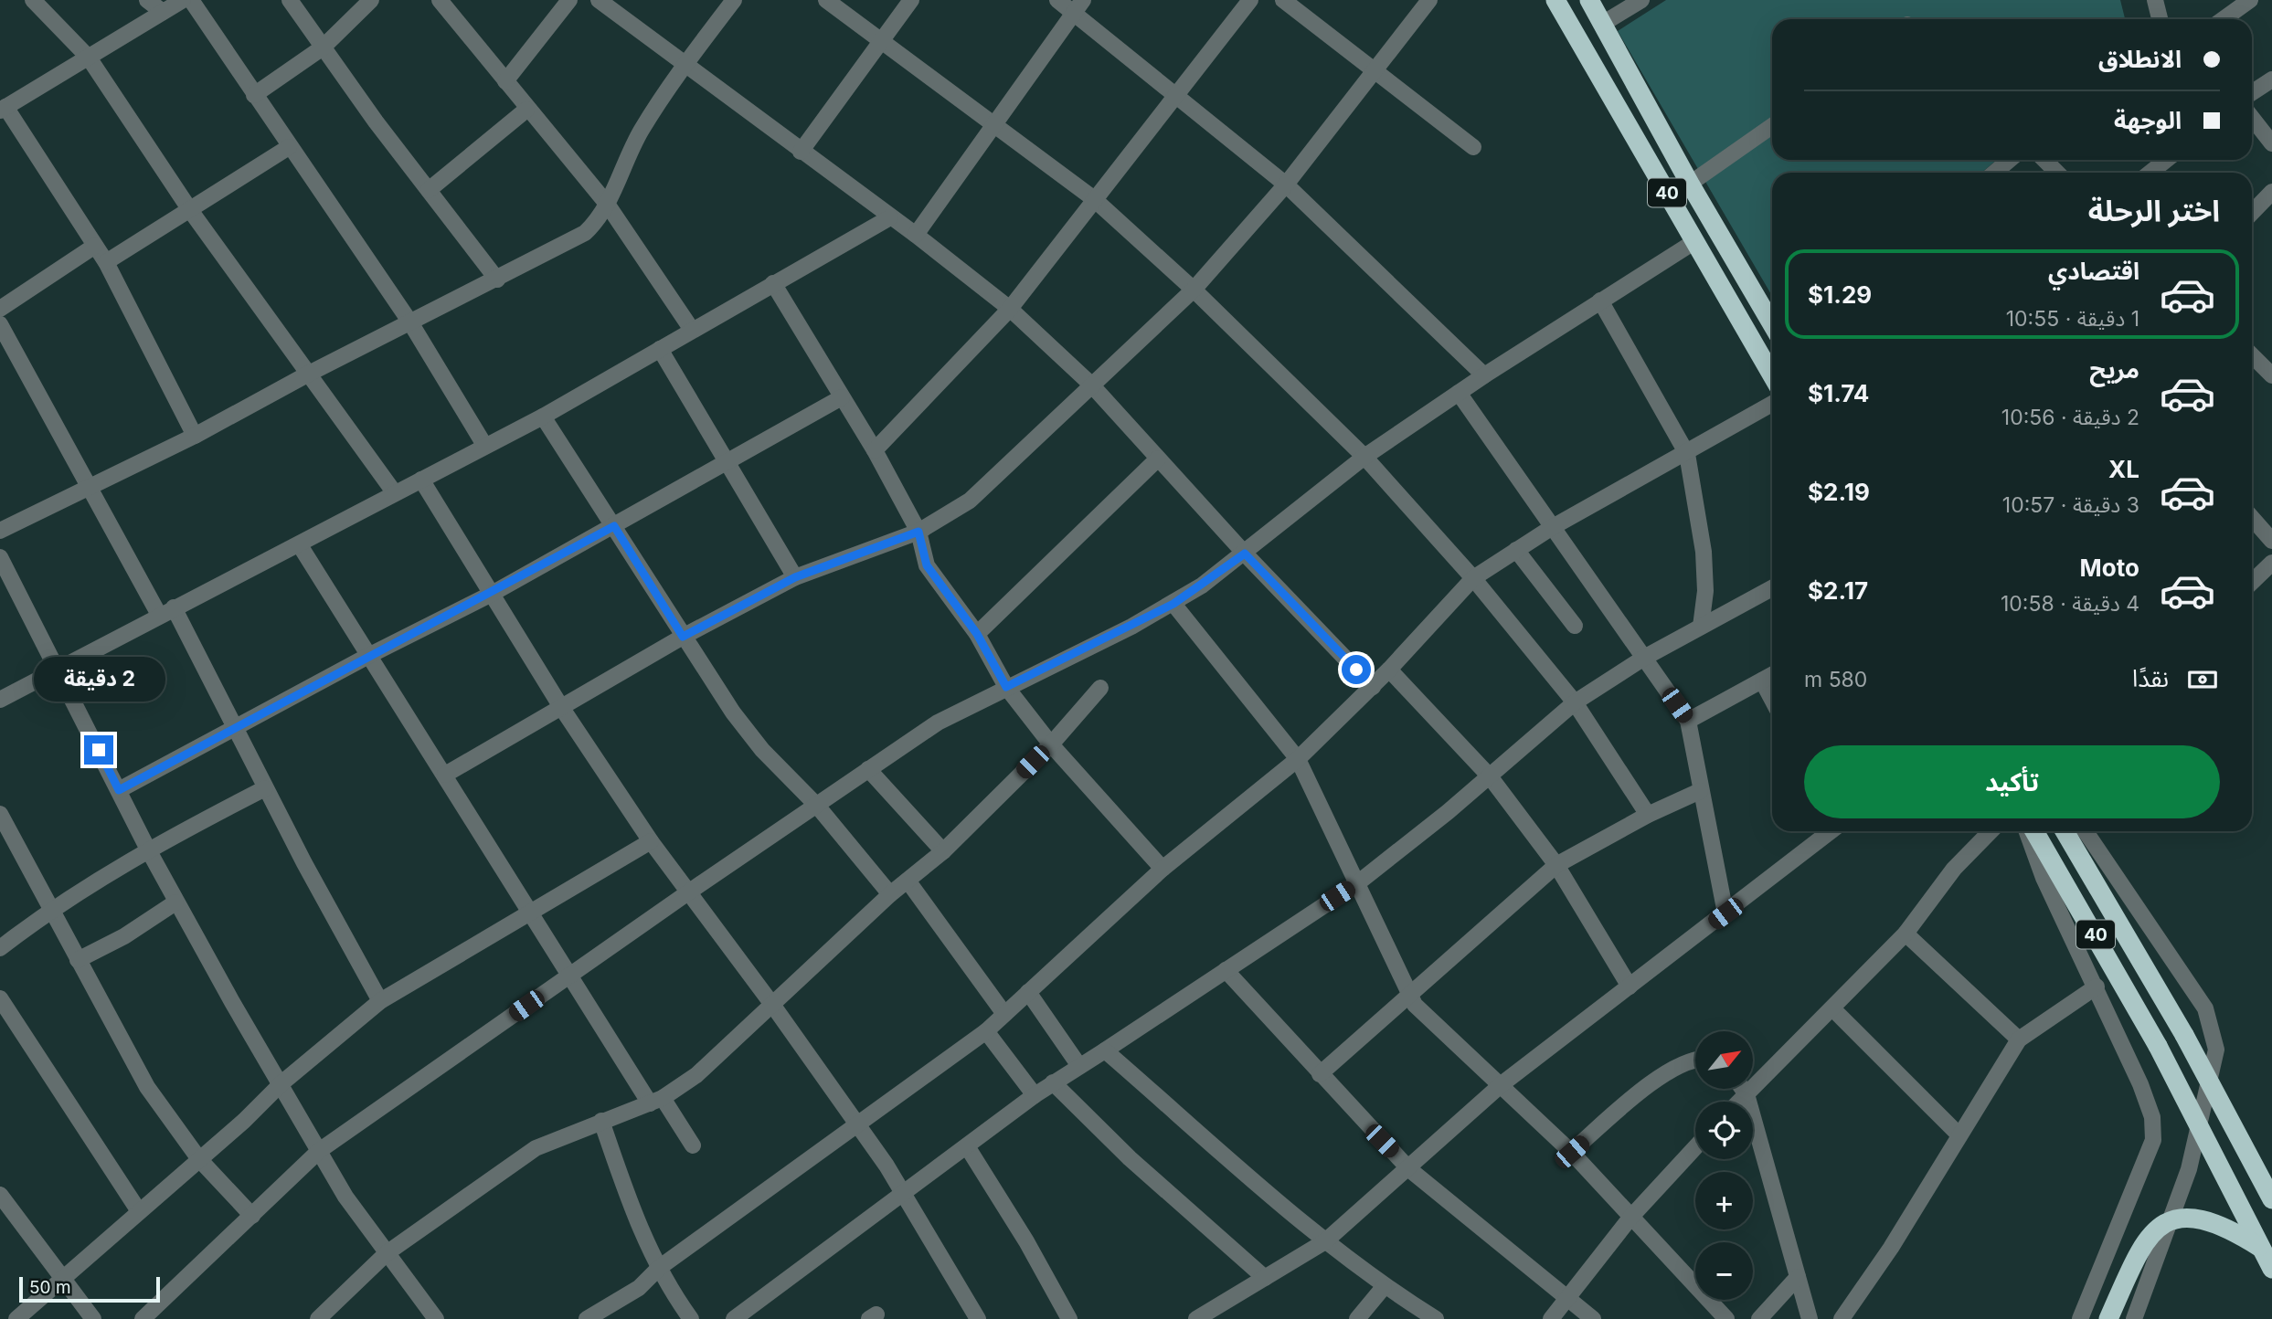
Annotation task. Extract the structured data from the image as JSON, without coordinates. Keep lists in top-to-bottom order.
{
  "streets": {
    "highway": ["40"]
  },
  "scale_bar": "50 m",
  "north": "top right",
  "page": {
    "banner": ["الانطلاق", "الوجهة"],
    "heading": "اختر الرحلة",
    "list": [
      {
        "name": "اقتصادي",
        "note": "1 دقيقة · 10:55",
        "value": "$1.29"
      },
      {
        "name": "مريح",
        "note": "2 دقيقة · 10:56",
        "value": "$1.74"
      },
      {
        "name": "XL",
        "note": "3 دقيقة · 10:57",
        "value": "$2.19"
      },
      {
        "name": "Moto",
        "note": "4 دقيقة · 10:58",
        "value": "$2.17"
      }
    ],
    "pay": ["نقدًا", "580 m"],
    "bubble": "2 دقيقة",
    "buttons": "تأكيد",
    "map_buttons": ["+", "−"],
    "scale": "50 m"
  }
}
